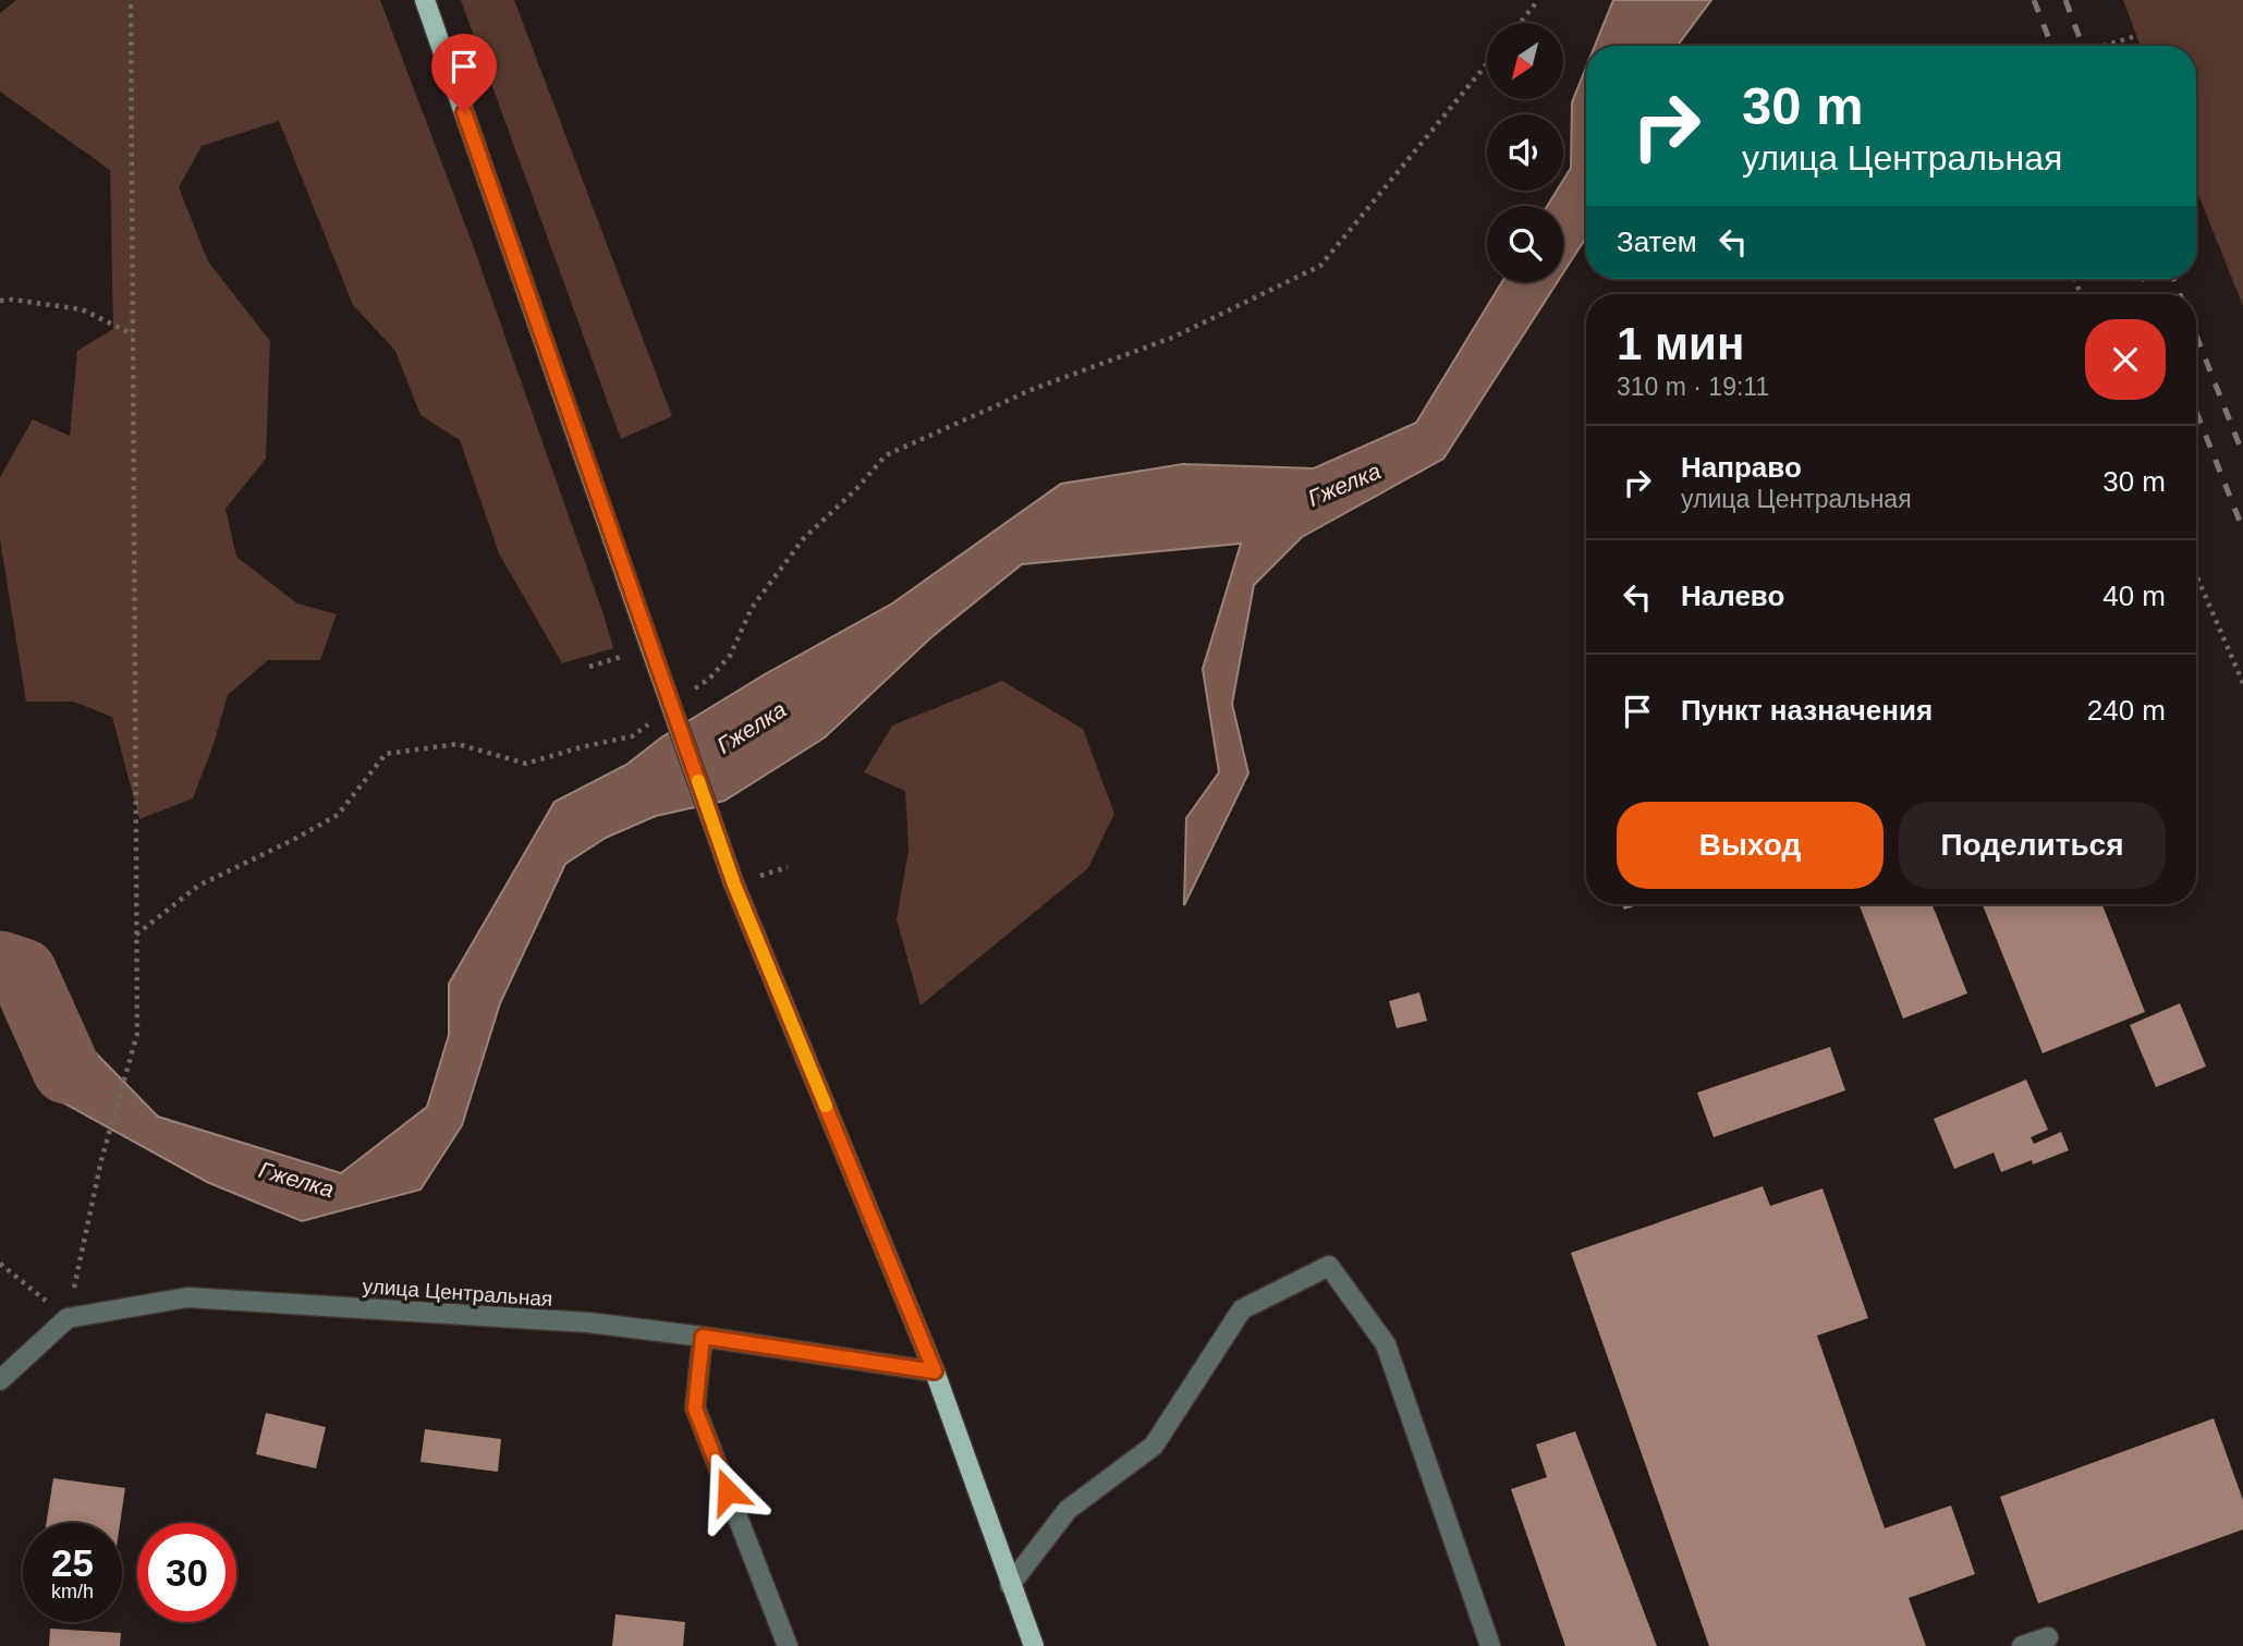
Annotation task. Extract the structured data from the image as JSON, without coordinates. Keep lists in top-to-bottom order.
{
  "streets": {
    "street": ["улица Центральная"]
  },
  "water": ["Гжелка"],
  "north": "bottom left",
  "page": {
    "turn": ["30 m", "улица Центральная"],
    "then": "Затем",
    "heading": ["1 мин", "310 m · 19:11"],
    "list": [
      {
        "name": "Направо",
        "note": "улица Центральная",
        "value": "30 m"
      },
      {
        "name": "Налево",
        "value": "40 m"
      },
      {
        "name": "Пункт назначения",
        "value": "240 m"
      }
    ],
    "buttons": ["Выход", "Поделиться"],
    "speed": "25 km/h",
    "limit": "30"
  }
}
